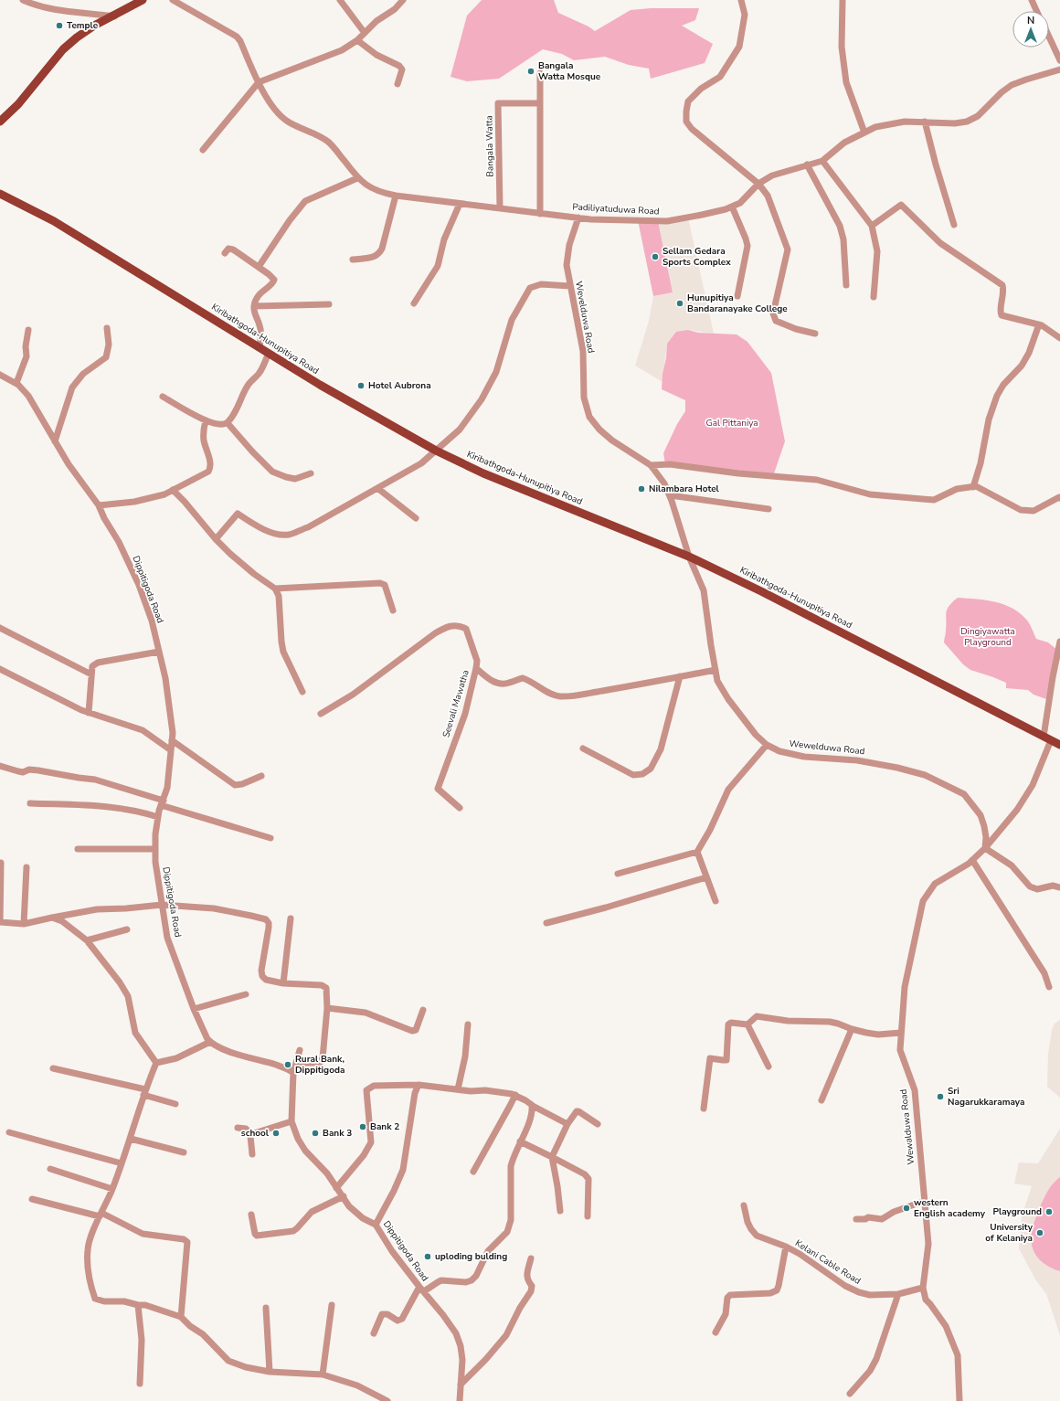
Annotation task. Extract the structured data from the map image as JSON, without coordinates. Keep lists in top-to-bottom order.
{
  "streets": {
    "main road": ["Kiribathgoda-Hunupitiya Road"],
    "street": [
      "Bangala Watta",
      "Padiliyatuduwa Road",
      "Wevelduwa Road",
      "Dippitigoda Road",
      "Seevali Mawatha",
      "Wewelduwa Road",
      "Wewalduwa Road",
      "Kelani Cable Road"
    ]
  },
  "crossings": [
    ["Bangala Watta", "Padiliyatuduwa Road"],
    ["Padiliyatuduwa Road", "Wevelduwa Road"],
    ["Wevelduwa Road", "Kiribathgoda-Hunupitiya Road"],
    ["Wevelduwa Road", "Wewelduwa Road"],
    ["Kiribathgoda-Hunupitiya Road", "Wewelduwa Road"],
    ["Kiribathgoda-Hunupitiya Road", "Wewalduwa Road"],
    ["Seevali Mawatha", "Wewelduwa Road"],
    ["Wewelduwa Road", "Wewalduwa Road"],
    ["Wewalduwa Road", "Kelani Cable Road"]
  ],
  "parks": ["Gal Pittaniya", "Dingiyawatta Playground"],
  "places": [
    "Temple",
    "Bangala Watta Mosque",
    "Sellam Gedara Sports Complex",
    "Hunupitiya Bandaranayake College",
    "Hotel Aubrona",
    "Nilambara Hotel",
    "Rural Bank, Dippitigoda",
    "Sri Nagarukkaramaya",
    "Bank 2",
    "school",
    "Bank 3",
    "western English academy",
    "Playground",
    "University of Kelaniya",
    "uploding bulding"
  ],
  "north": "top"
}
